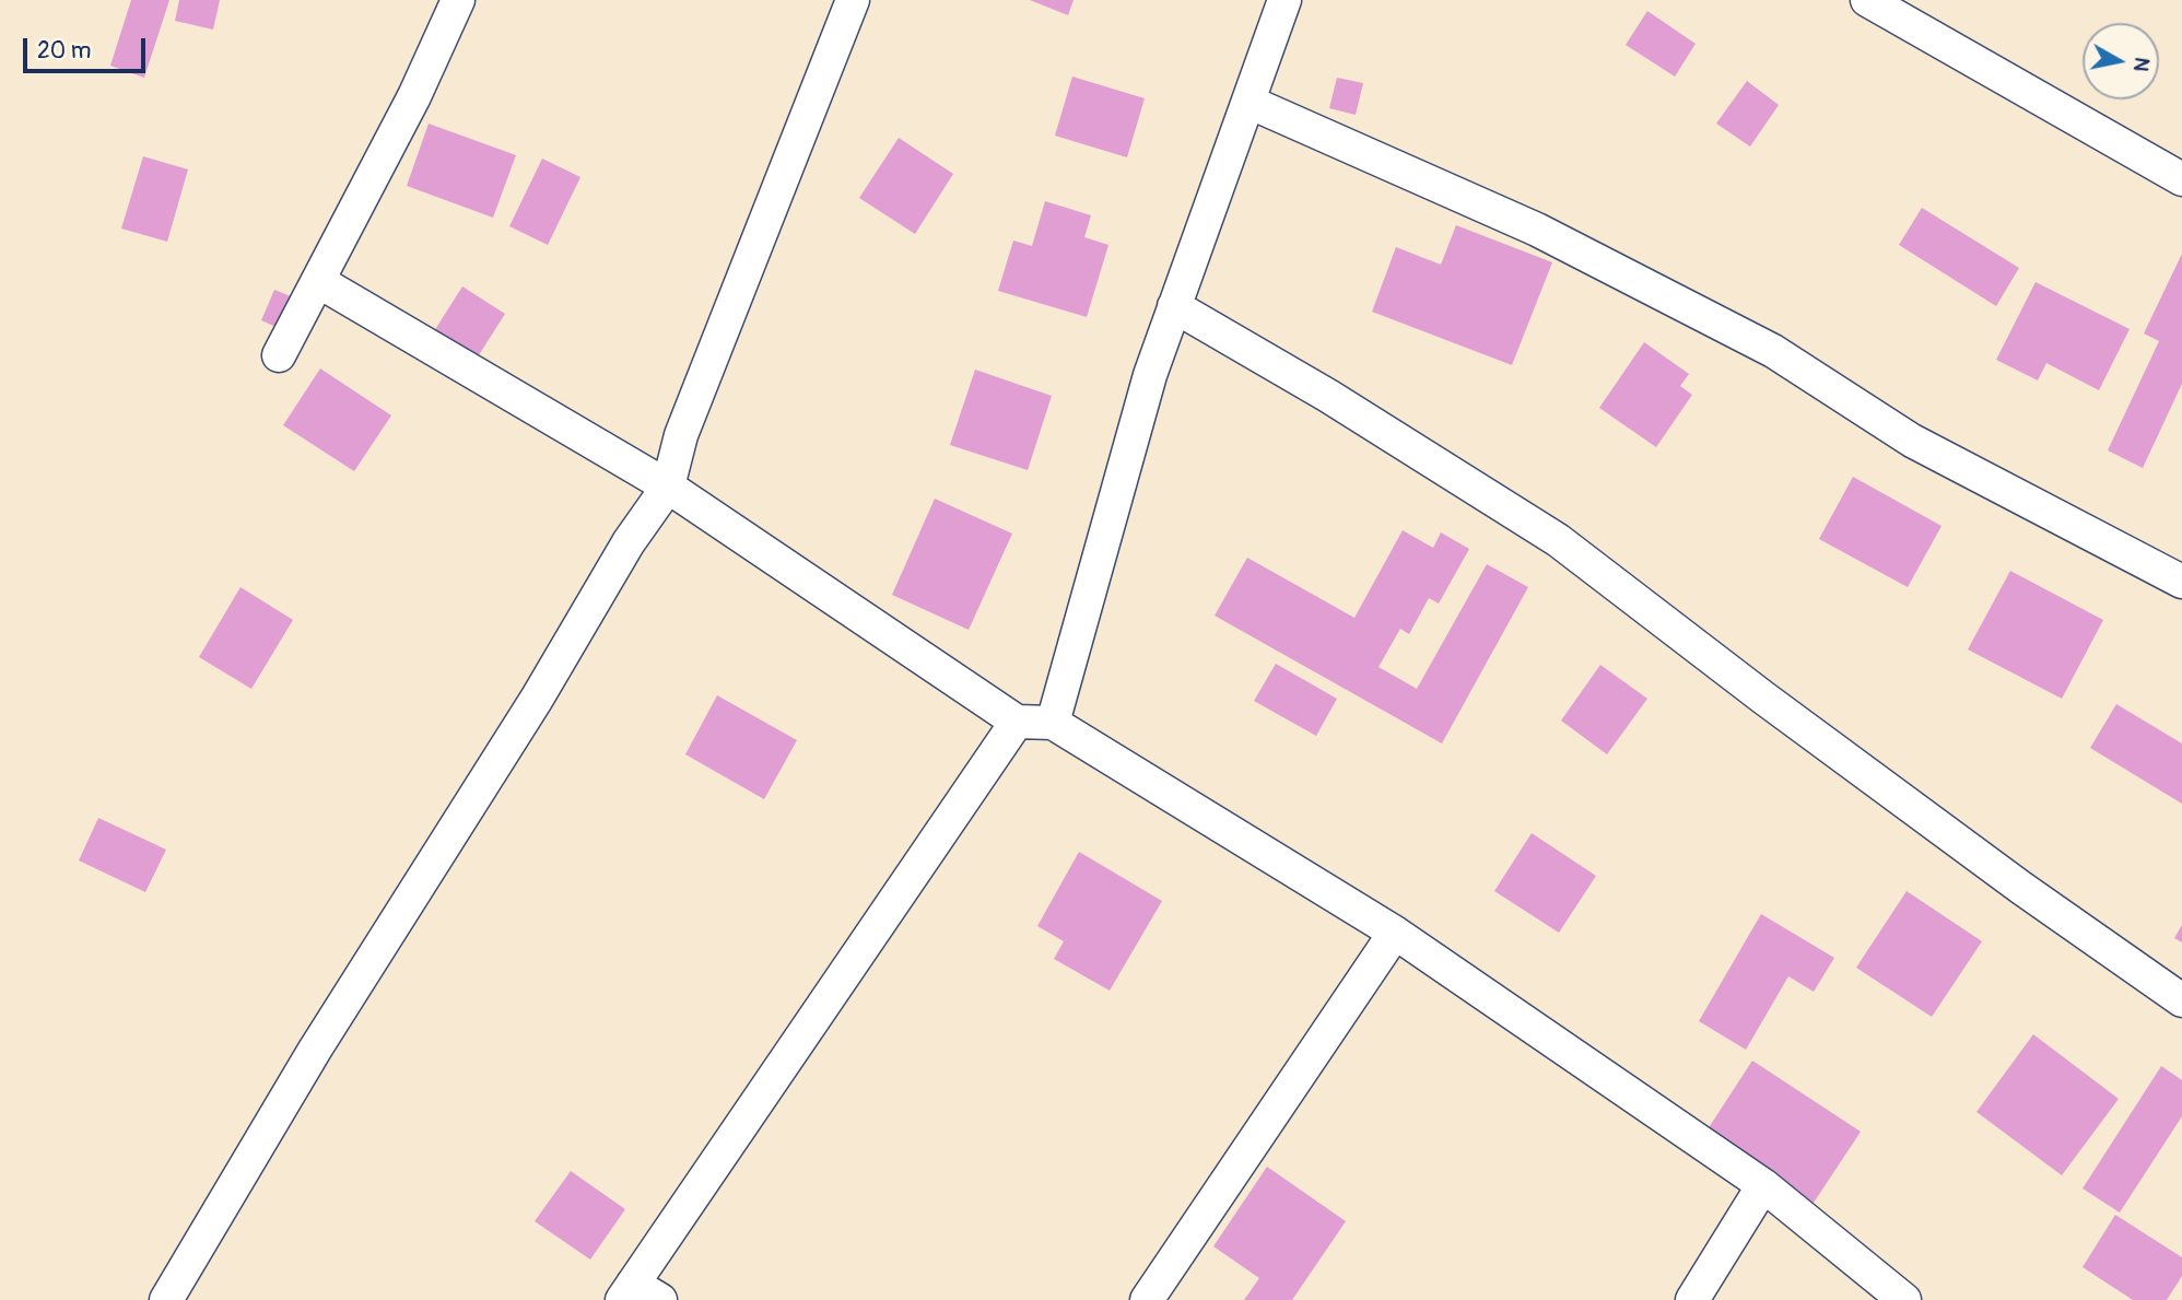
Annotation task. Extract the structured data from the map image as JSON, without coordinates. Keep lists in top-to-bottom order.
{
  "scale_bar": "20 m",
  "north": "right"
}
